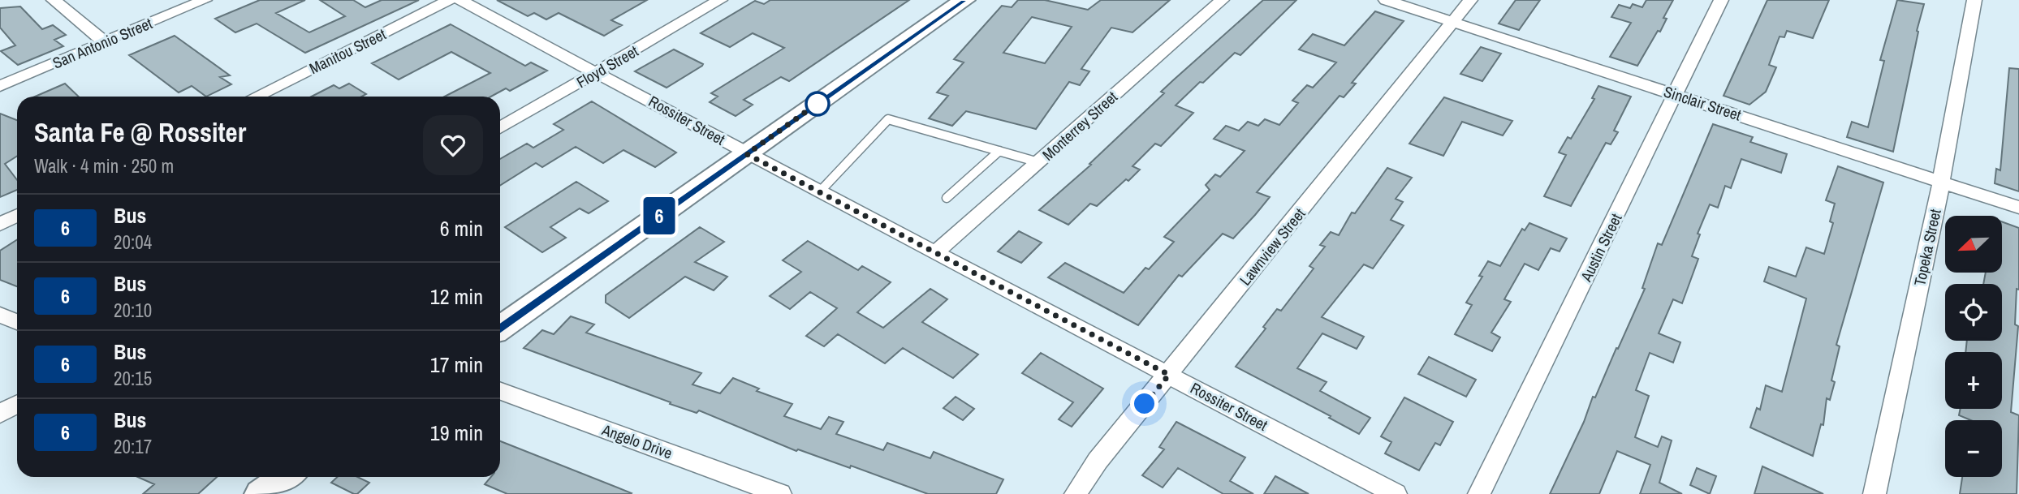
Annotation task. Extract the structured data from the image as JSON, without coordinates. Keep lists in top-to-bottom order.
{
  "streets": {
    "street": [
      "San Antonio Street",
      "Manitou Street",
      "Floyd Street",
      "Sinclair Street",
      "Rossiter Street",
      "Monterrey Street",
      "Lawnview Street",
      "Austin Street",
      "Topeka Street",
      "Angelo Drive"
    ]
  },
  "crossings": [
    ["Floyd Street", "Rossiter Street"],
    ["Sinclair Street", "Lawnview Street"],
    ["Sinclair Street", "Austin Street"],
    ["Sinclair Street", "Topeka Street"],
    ["Rossiter Street", "Monterrey Street"],
    ["Rossiter Street", "Lawnview Street"]
  ],
  "lines": ["bus line 6"],
  "north": "bottom left",
  "page": {
    "on_map": "6",
    "heading": ["Santa Fe @ Rossiter", "Walk · 4 min · 250 m"],
    "list": [
      {
        "mark": "6",
        "name": "Bus",
        "note": "20:04",
        "value": "6 min"
      },
      {
        "mark": "6",
        "name": "Bus",
        "note": "20:10",
        "value": "12 min"
      },
      {
        "mark": "6",
        "name": "Bus",
        "note": "20:15",
        "value": "17 min"
      },
      {
        "mark": "6",
        "name": "Bus",
        "note": "20:17",
        "value": "19 min"
      }
    ],
    "map_buttons": ["+", "−"]
  }
}
